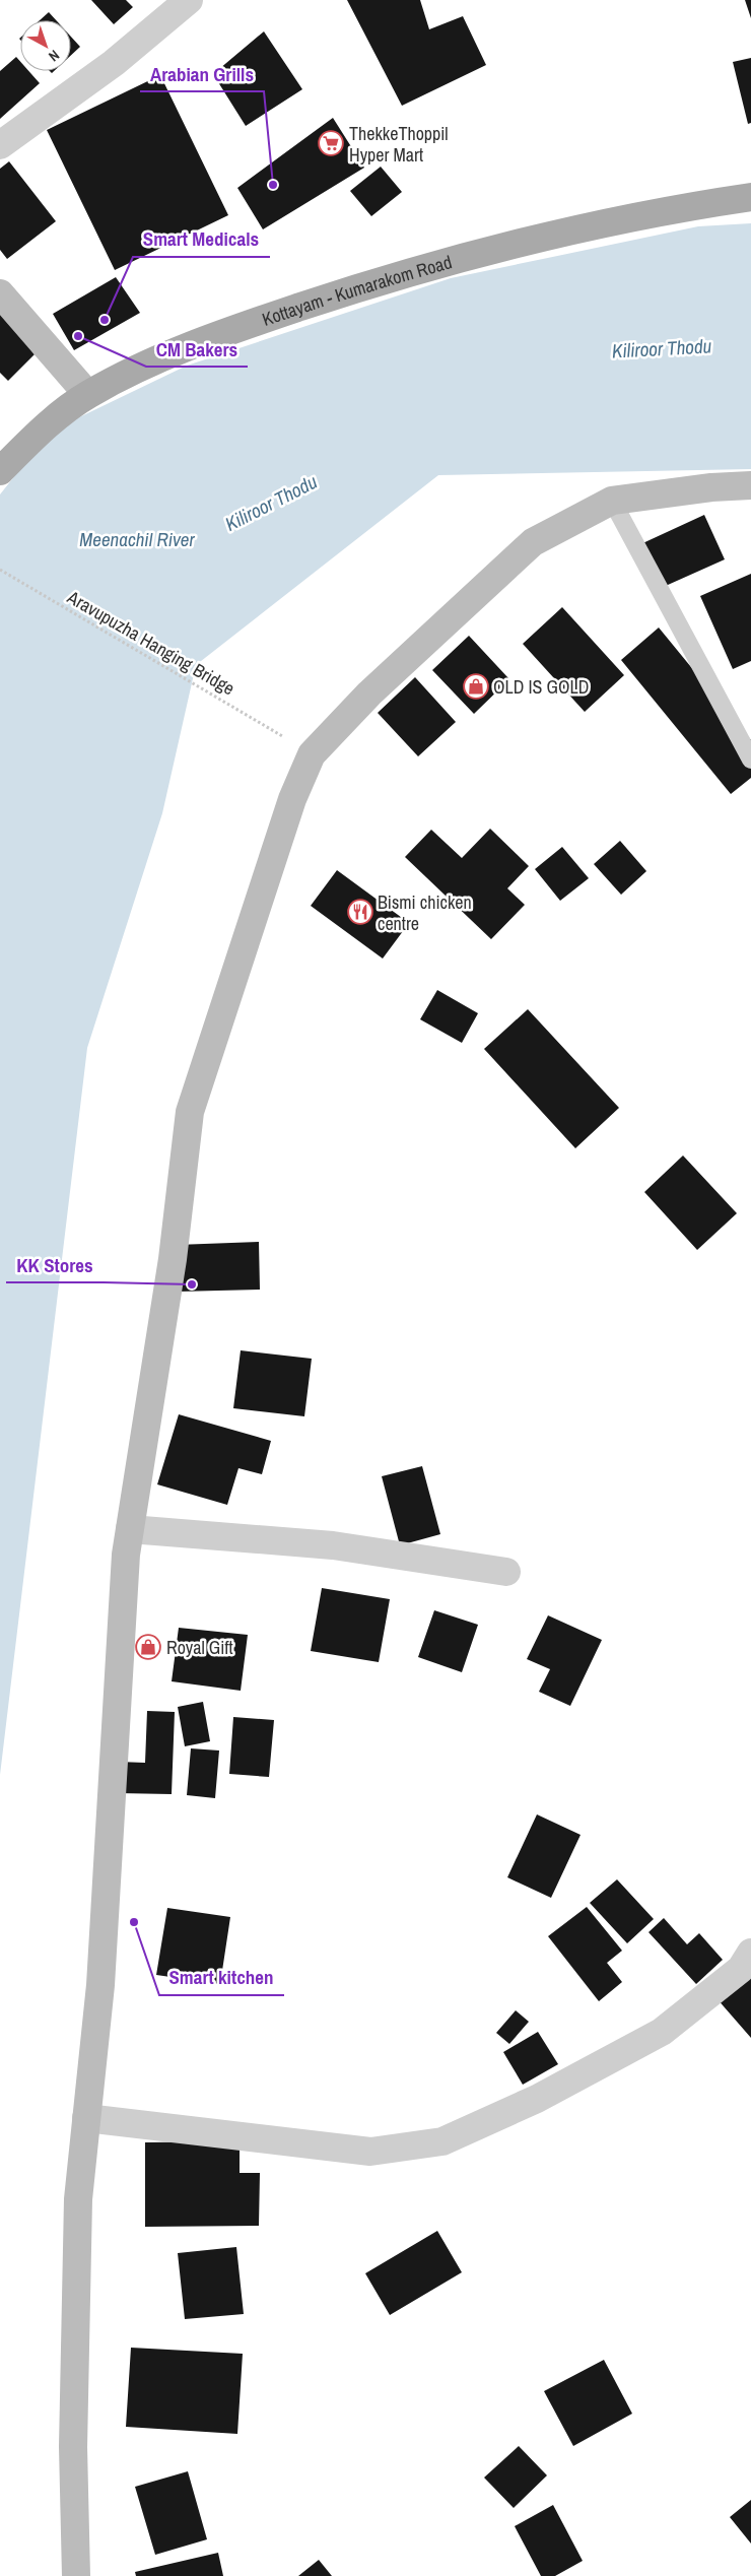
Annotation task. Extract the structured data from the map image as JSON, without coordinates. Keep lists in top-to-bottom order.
{
  "streets": {
    "main road": ["Kottayam - Kumarakom Road"],
    "path": ["Aravupuzha Hanging Bridge"]
  },
  "water": ["Kiliroor Thodu", "Meenachil River"],
  "places": {
    "supermarket": ["ThekkeThoppil Hyper Mart"],
    "other": [
      "Arabian Grills",
      "Smart Medicals",
      "CM Bakers",
      "KK Stores",
      "Smart kitchen"
    ],
    "shop": ["OLD IS GOLD", "Royal Gift"],
    "restaurant": ["Bismi chicken centre"]
  },
  "north": "bottom right"
}
